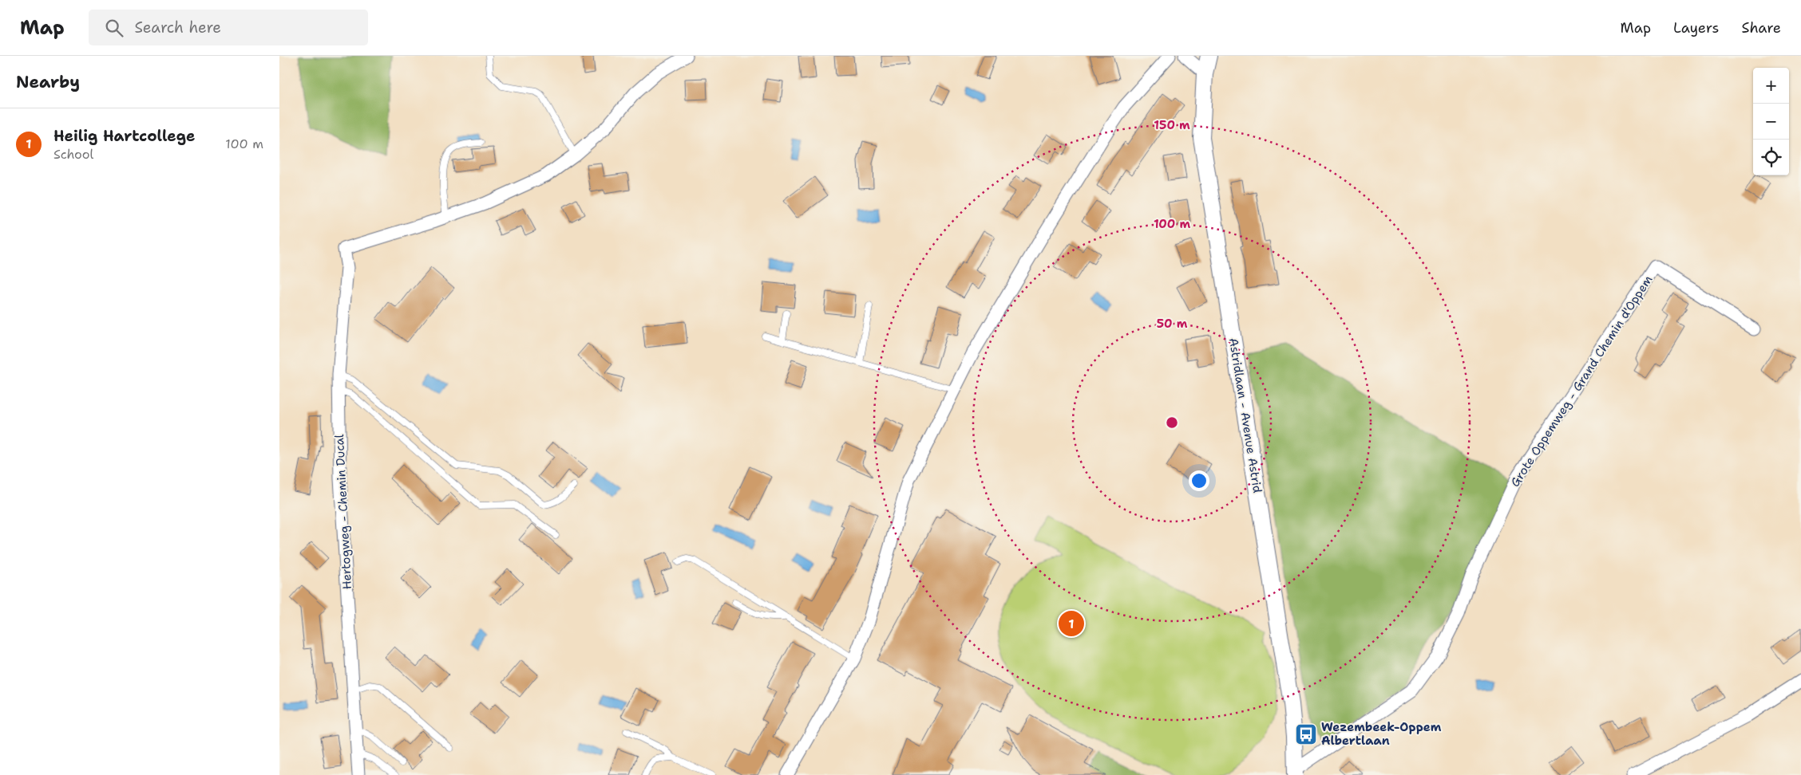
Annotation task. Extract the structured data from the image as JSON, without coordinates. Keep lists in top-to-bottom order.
{
  "streets": {
    "street": ["Grote Oppemweg - Grand Chemin d'Oppem", "Astridlaan - Avenue Astrid", "Hertogweg - Chemin Ducal"]
  },
  "crossings": [
    ["Grote Oppemweg - Grand Chemin d'Oppem", "Astridlaan - Avenue Astrid"]
  ],
  "places": {
    "bus stop": ["Wezembeek-Oppem Albertlaan"]
  },
  "page": {
    "header": "Map",
    "search": "Search here",
    "nav": ["Map", "Layers", "Share"],
    "heading": "Nearby",
    "map_buttons": ["+", "−"],
    "list": [
      {
        "mark": "1",
        "name": "Heilig Hartcollege",
        "note": "School",
        "value": "100 m"
      }
    ],
    "pins": "1"
  },
  "rings": ["150 m", "100 m", "50 m"]
}
